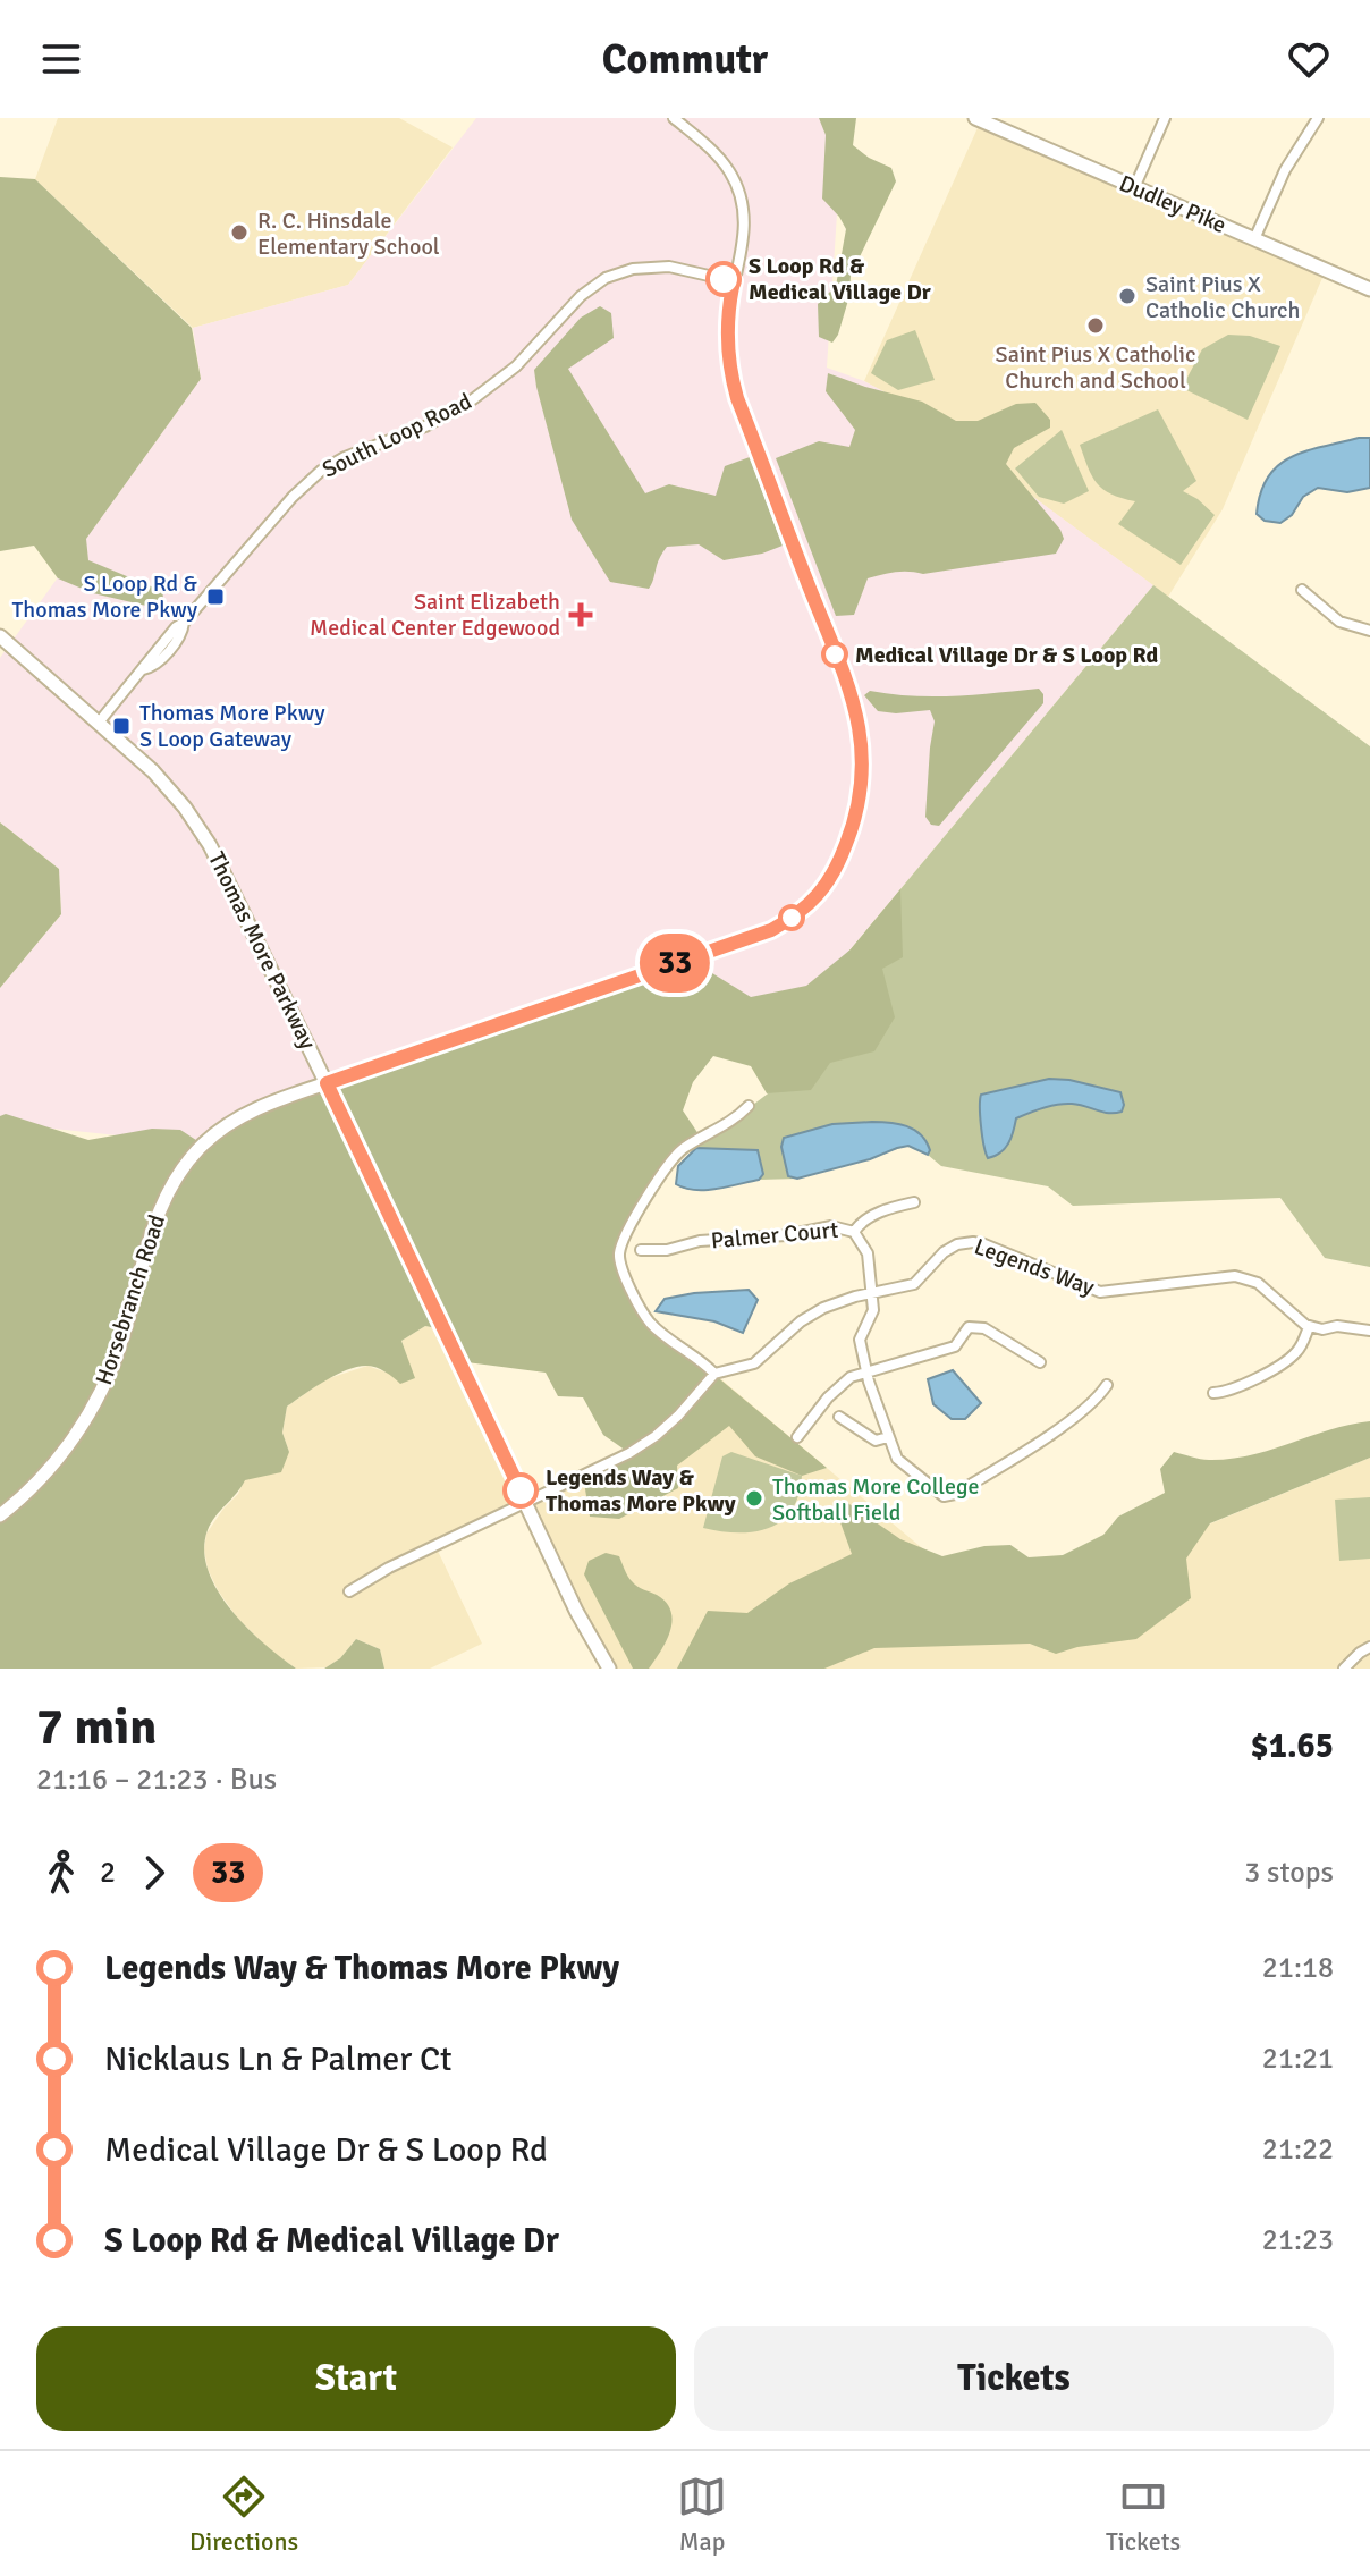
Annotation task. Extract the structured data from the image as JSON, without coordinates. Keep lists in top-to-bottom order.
{
  "streets": {
    "street": [
      "Dudley Pike",
      "South Loop Road",
      "Thomas More Parkway",
      "Palmer Court",
      "Legends Way",
      "Horsebranch Road"
    ]
  },
  "crossings": [
    ["South Loop Road", "Thomas More Parkway"],
    ["Thomas More Parkway", "Legends Way"],
    ["Thomas More Parkway", "Horsebranch Road"],
    ["Palmer Court", "Legends Way"]
  ],
  "places": {
    "other": [
      "R. C. Hinsdale Elementary School",
      "S Loop Rd & Medical Village Dr",
      "Saint Pius X Catholic Church",
      "Saint Pius X Catholic Church and School",
      "Medical Village Dr & S Loop Rd",
      "Legends Way & Thomas More Pkwy",
      "Thomas More College Softball Field"
    ],
    "transit": ["S Loop Rd & Thomas More Pkwy", "Thomas More Pkwy S Loop Gateway"],
    "health": ["Saint Elizabeth Medical Center Edgewood"]
  },
  "lines": ["bus line 33"],
  "page": {
    "header": "Commutr",
    "on_map": "33",
    "heading": ["7 min", "21:16 – 21:23 · Bus", "$1.65"],
    "legs": ["2", "33", "3 stops"],
    "list": [
      {
        "name": "Legends Way & Thomas More Pkwy",
        "value": "21:18"
      },
      {
        "name": "Nicklaus Ln & Palmer Ct",
        "value": "21:21"
      },
      {
        "name": "Medical Village Dr & S Loop Rd",
        "value": "21:22"
      },
      {
        "name": "S Loop Rd & Medical Village Dr",
        "value": "21:23"
      }
    ],
    "buttons": ["Start", "Tickets"],
    "tabs": ["Directions", "Map", "Tickets"]
  }
}
